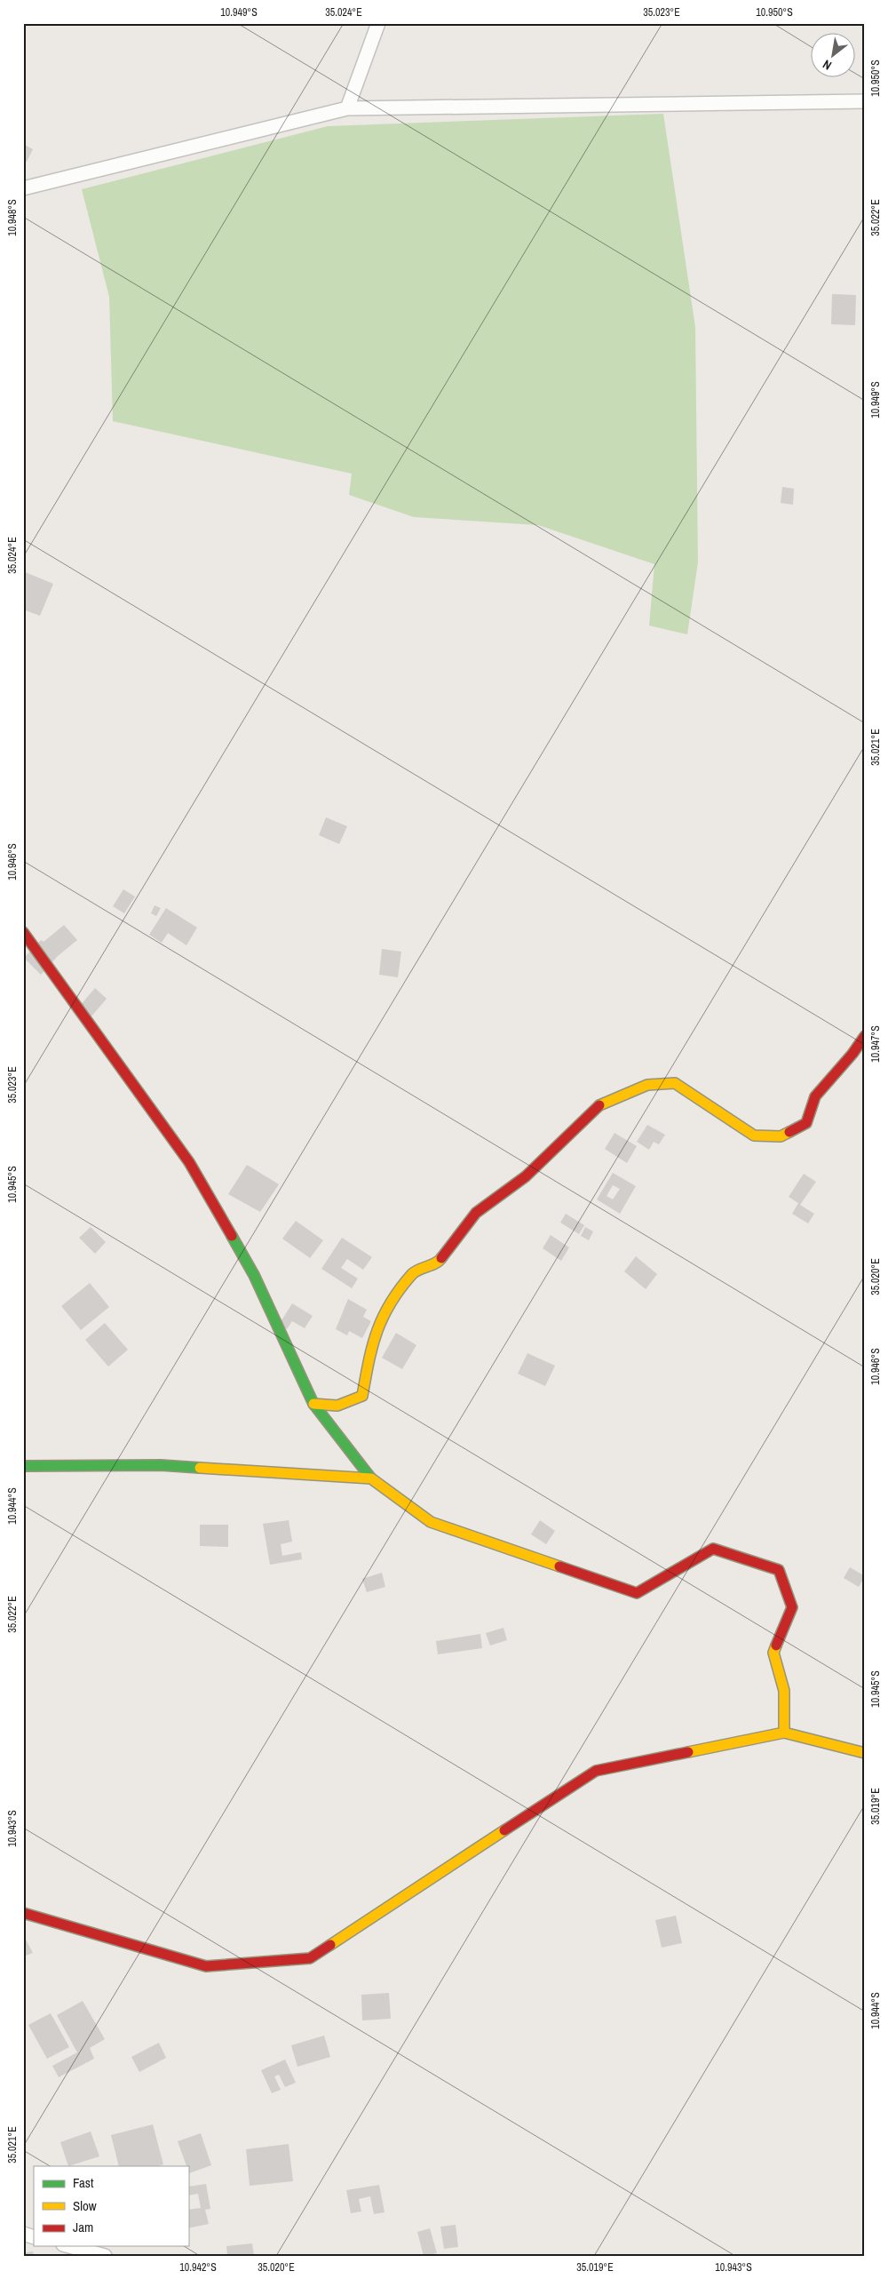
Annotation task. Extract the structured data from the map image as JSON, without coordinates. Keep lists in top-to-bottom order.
{
  "legend": ["Fast", "Slow", "Jam"],
  "north": "bottom left",
  "coordinates": [
    "10.949°S",
    "35.024°E",
    "35.023°E",
    "10.950°S",
    "35.022°E",
    "10.948°S",
    "35.021°E",
    "10.946°S",
    "10.947°S",
    "10.945°S",
    "35.020°E",
    "10.944°S",
    "35.019°E",
    "10.943°S",
    "10.942°S"
  ]
}
